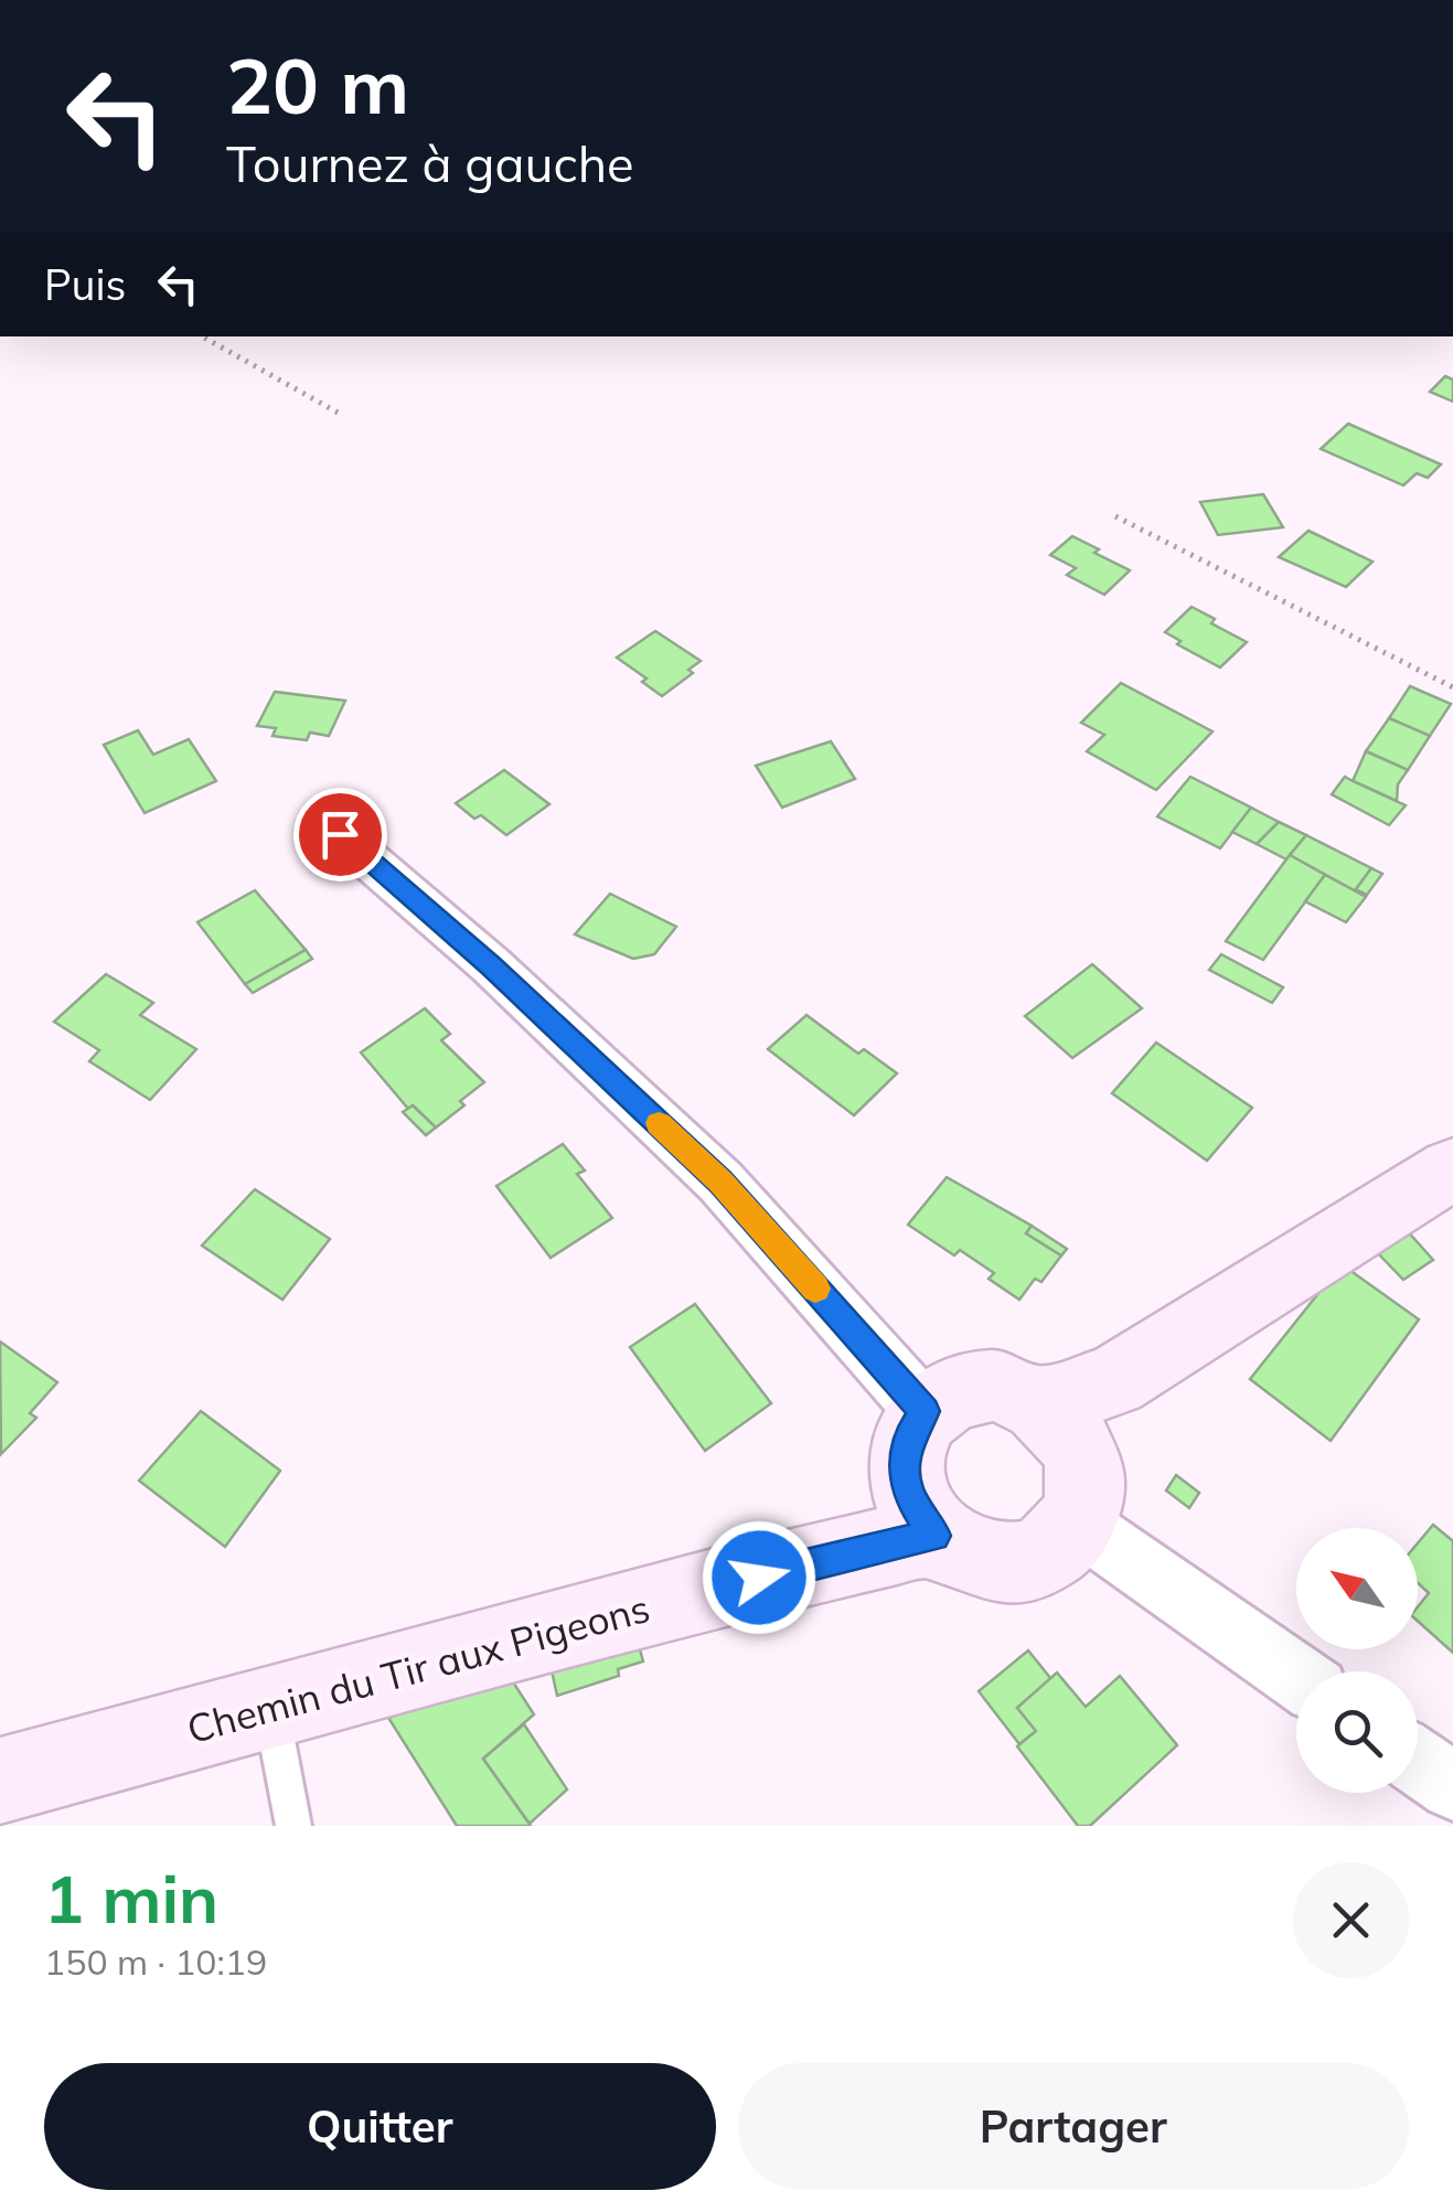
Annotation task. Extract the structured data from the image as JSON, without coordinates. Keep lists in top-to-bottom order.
{
  "streets": {
    "street": ["Chemin du Tir aux Pigeons"]
  },
  "north": "top left",
  "page": {
    "turn": ["20 m", "Tournez à gauche"],
    "then": "Puis",
    "heading": ["1 min", "150 m · 10:19"],
    "buttons": ["Quitter", "Partager"]
  }
}
